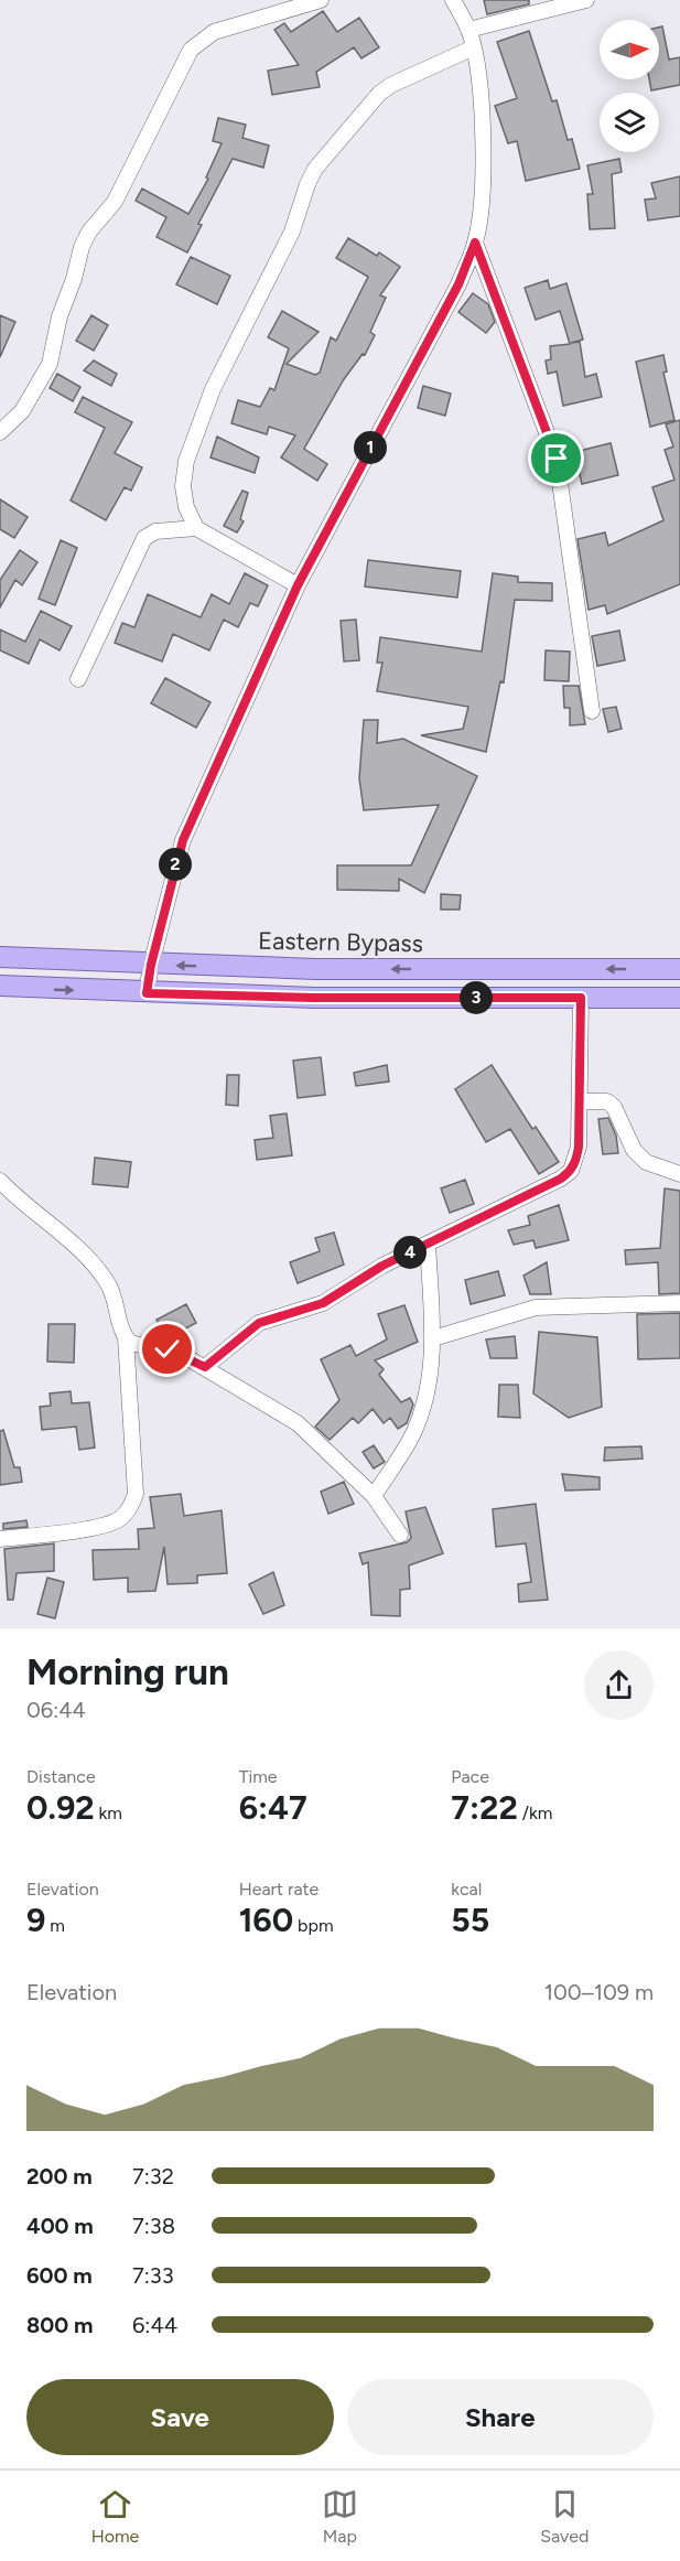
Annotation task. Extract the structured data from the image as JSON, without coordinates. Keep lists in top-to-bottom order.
{
  "streets": {
    "main road": ["Eastern Bypass"]
  },
  "north": "right",
  "page": {
    "pins": [
      "1",
      "2",
      "3",
      "4"
    ],
    "heading": ["Morning run", "06:44"],
    "stats": [
      ["Distance", "0.92 km"],
      ["Time", "6:47"],
      ["Pace", "7:22 /km"],
      ["Elevation", "9 m"],
      ["Heart rate", "160 bpm"],
      ["kcal", "55"]
    ],
    "chart": ["Elevation", "100–109 m"],
    "list": [
      {
        "name": "200 m",
        "note": "7:32"
      },
      {
        "name": "400 m",
        "note": "7:38"
      },
      {
        "name": "600 m",
        "note": "7:33"
      },
      {
        "name": "800 m",
        "note": "6:44"
      }
    ],
    "buttons": ["Save", "Share"],
    "tabs": ["Home", "Map", "Saved"]
  }
}
